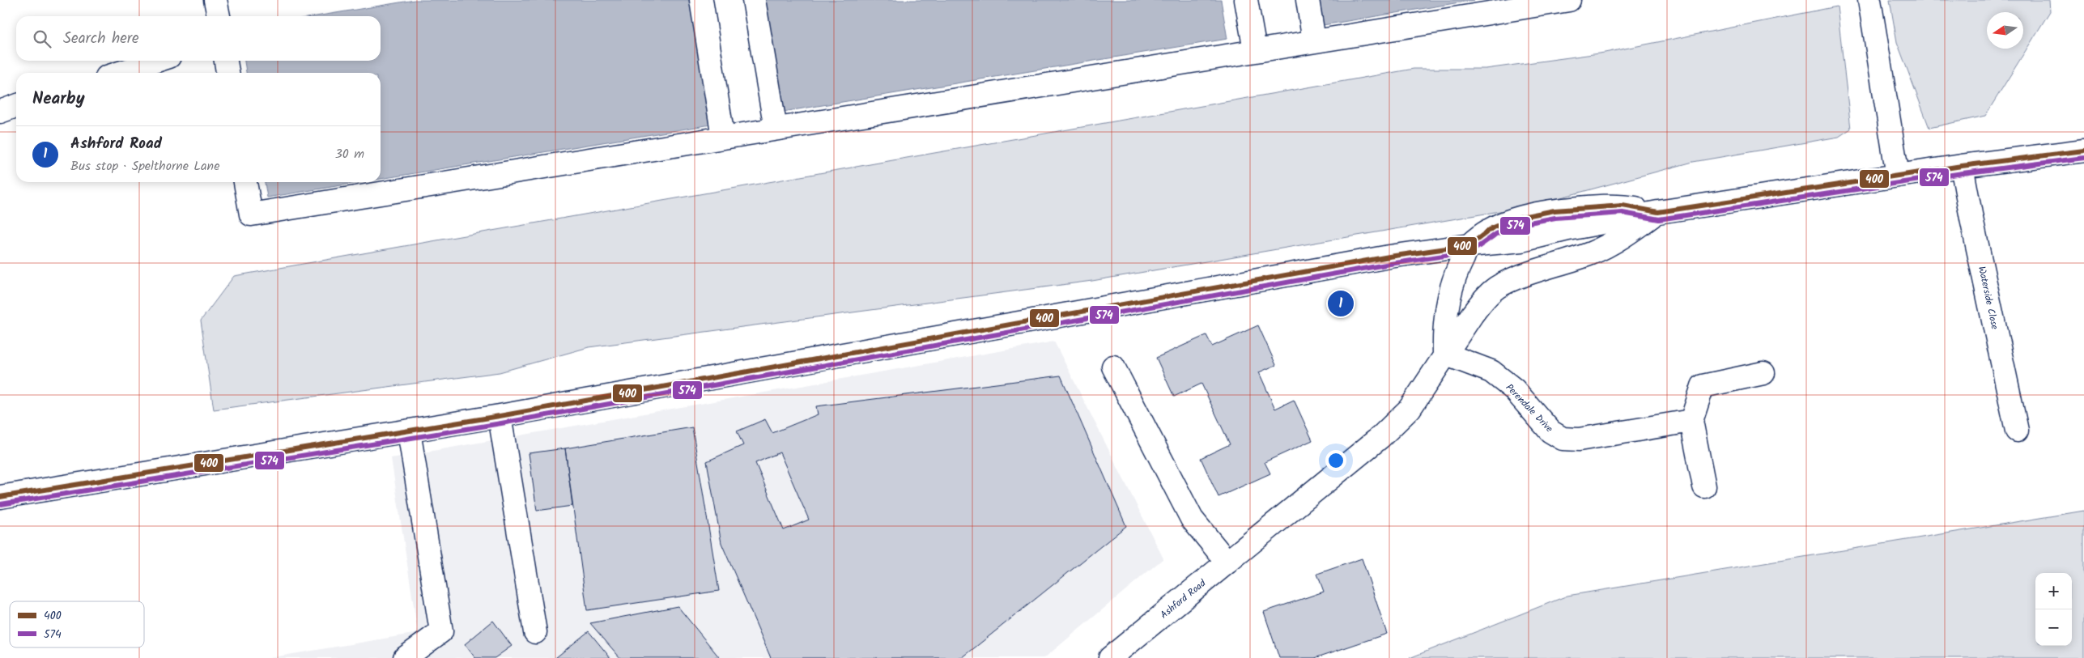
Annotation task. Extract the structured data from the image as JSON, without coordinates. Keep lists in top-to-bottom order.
{
  "streets": {
    "street": ["Waterside Close", "Perendale Drive", "Ashford Road"]
  },
  "crossings": [
    ["Perendale Drive", "Ashford Road"]
  ],
  "lines": ["transit line 400", "transit line 574"],
  "legend": ["400", "574"],
  "north": "left",
  "page": {
    "search": "Search here",
    "heading": "Nearby",
    "list": [
      {
        "mark": "1",
        "name": "Ashford Road",
        "note": "Bus stop · Spelthorne Lane",
        "value": "30 m"
      }
    ],
    "pins": "1",
    "map_buttons": ["+", "−"]
  }
}
